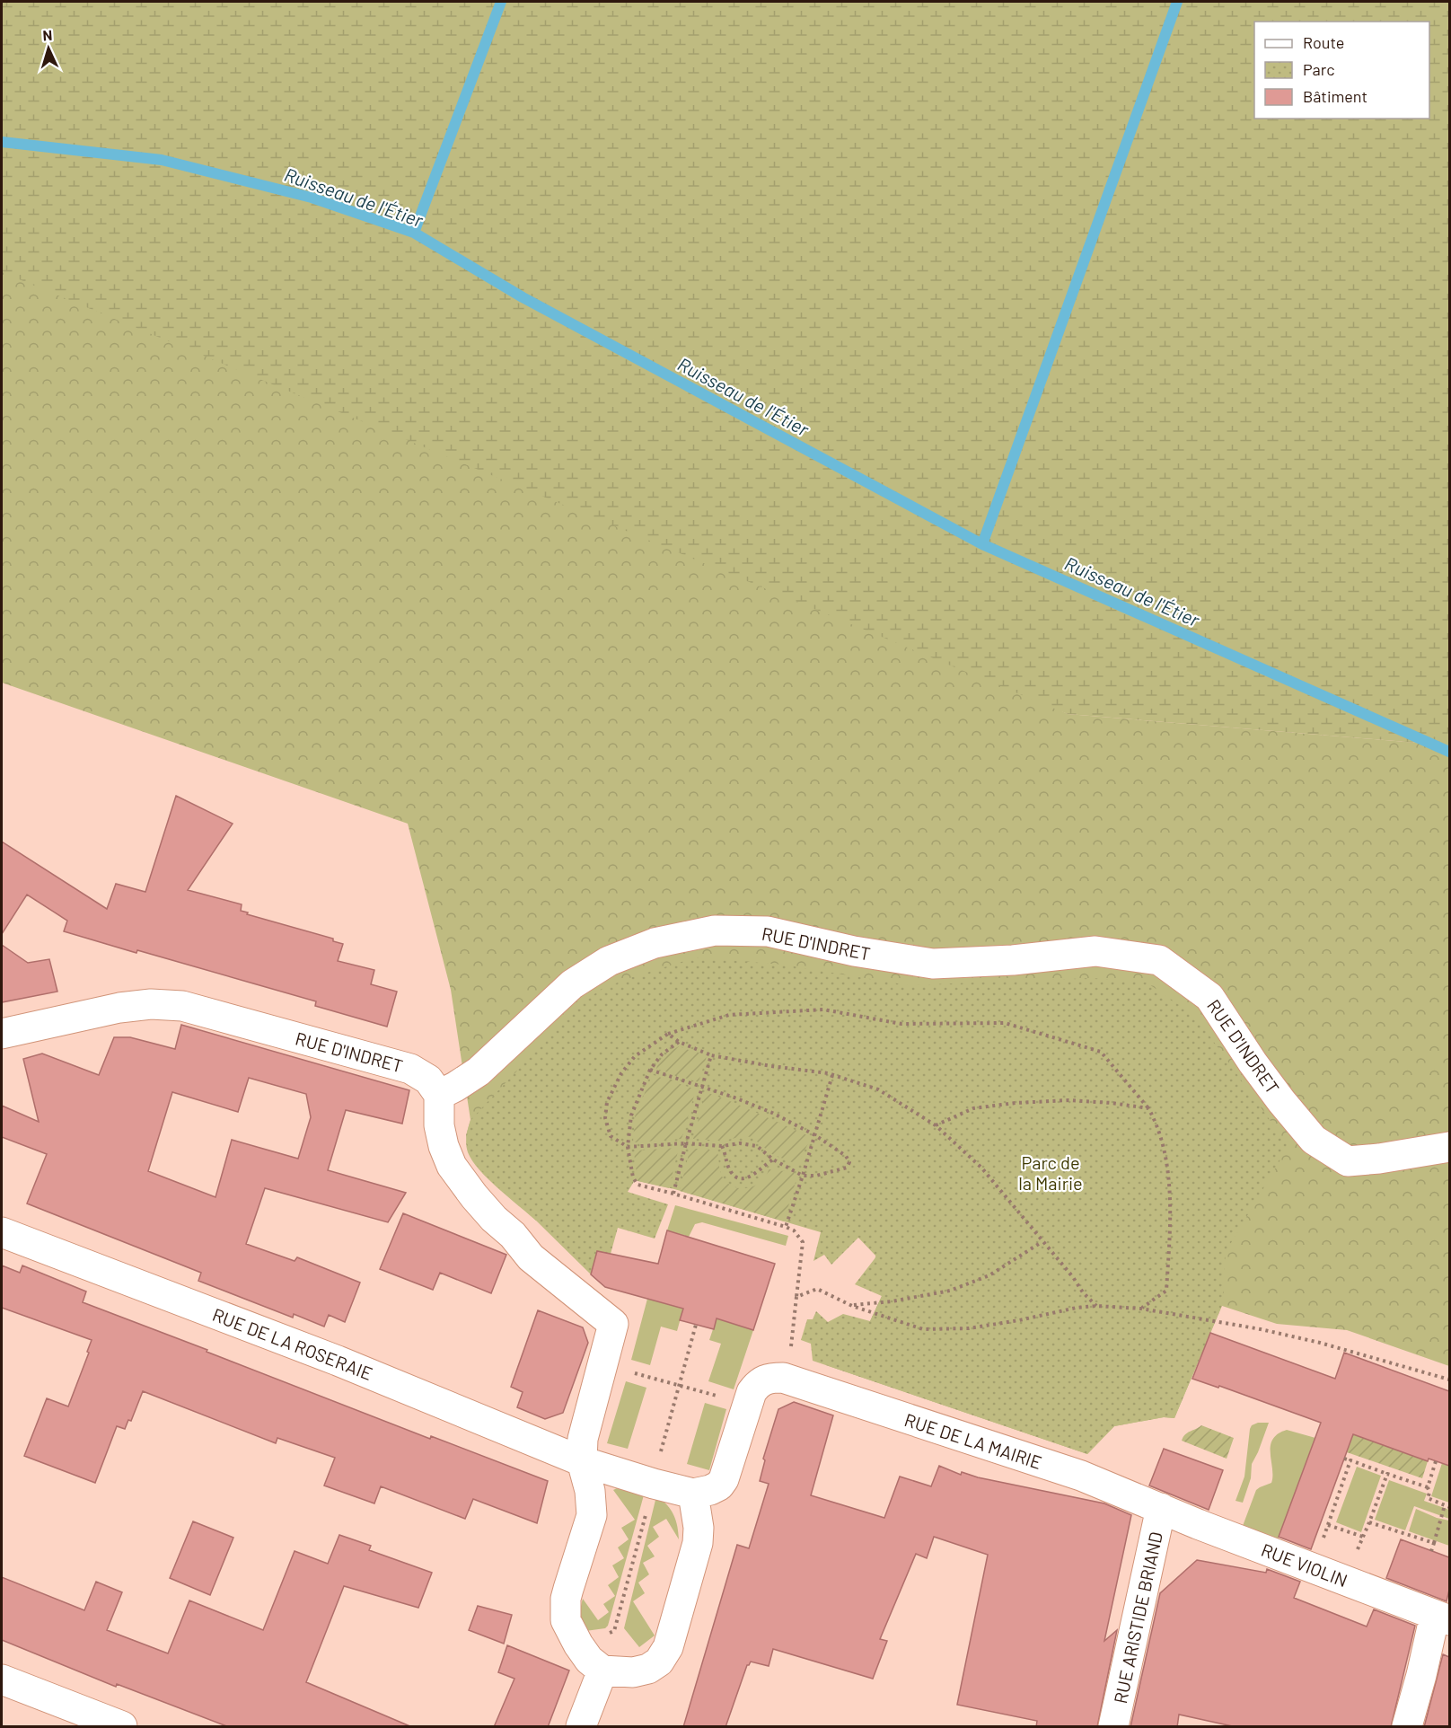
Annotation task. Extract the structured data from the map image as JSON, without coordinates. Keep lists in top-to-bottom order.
{
  "streets": {
    "street": [
      "RUE D'INDRET",
      "RUE DE LA ROSERAIE",
      "RUE DE LA MAIRIE",
      "RUE VIOLIN",
      "RUE ARISTIDE BRIAND"
    ]
  },
  "crossings": [
    ["RUE DE LA MAIRIE", "RUE VIOLIN"],
    ["RUE DE LA MAIRIE", "RUE ARISTIDE BRIAND"],
    ["RUE VIOLIN", "RUE ARISTIDE BRIAND"]
  ],
  "water": ["Ruisseau de l'Étier"],
  "parks": ["Parc de la Mairie"],
  "legend": ["Route", "Parc", "Bâtiment"],
  "north": "top"
}
